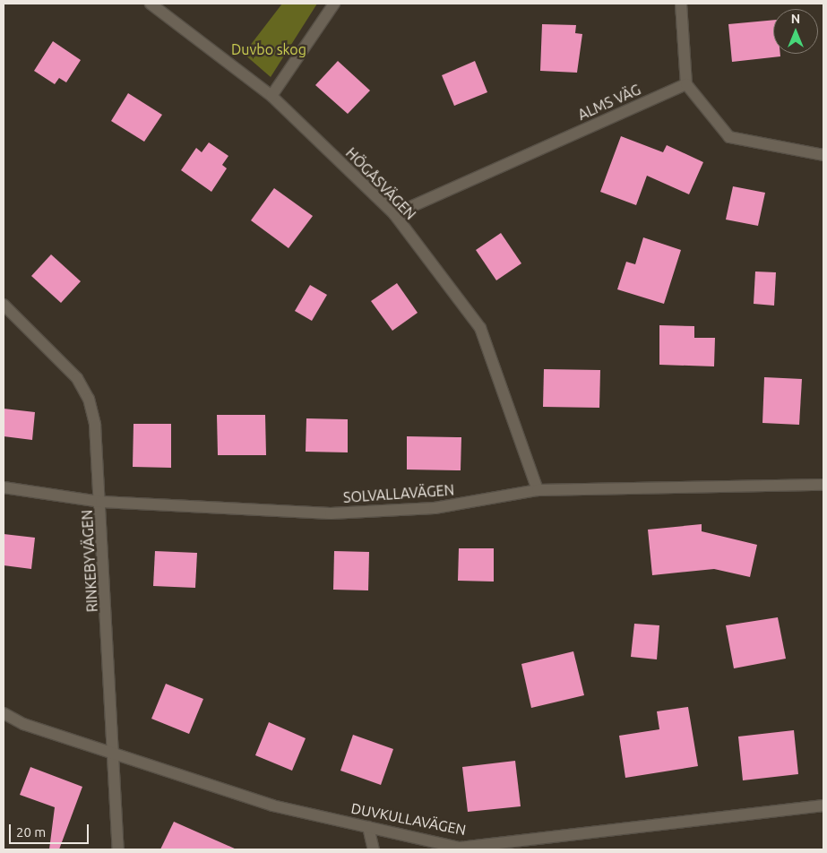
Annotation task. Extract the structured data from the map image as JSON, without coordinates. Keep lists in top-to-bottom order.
{
  "streets": {
    "street": [
      "ALMS VÄG",
      "HÖGÅSVÄGEN",
      "SOLVALLAVÄGEN",
      "RINKEBYVÄGEN",
      "DUVKULLAVÄGEN"
    ]
  },
  "crossings": [
    ["ALMS VÄG", "HÖGÅSVÄGEN"],
    ["HÖGÅSVÄGEN", "SOLVALLAVÄGEN"],
    ["SOLVALLAVÄGEN", "RINKEBYVÄGEN"],
    ["RINKEBYVÄGEN", "DUVKULLAVÄGEN"]
  ],
  "parks": ["Duvbo skog"],
  "scale_bar": "20 m",
  "north": "top"
}
